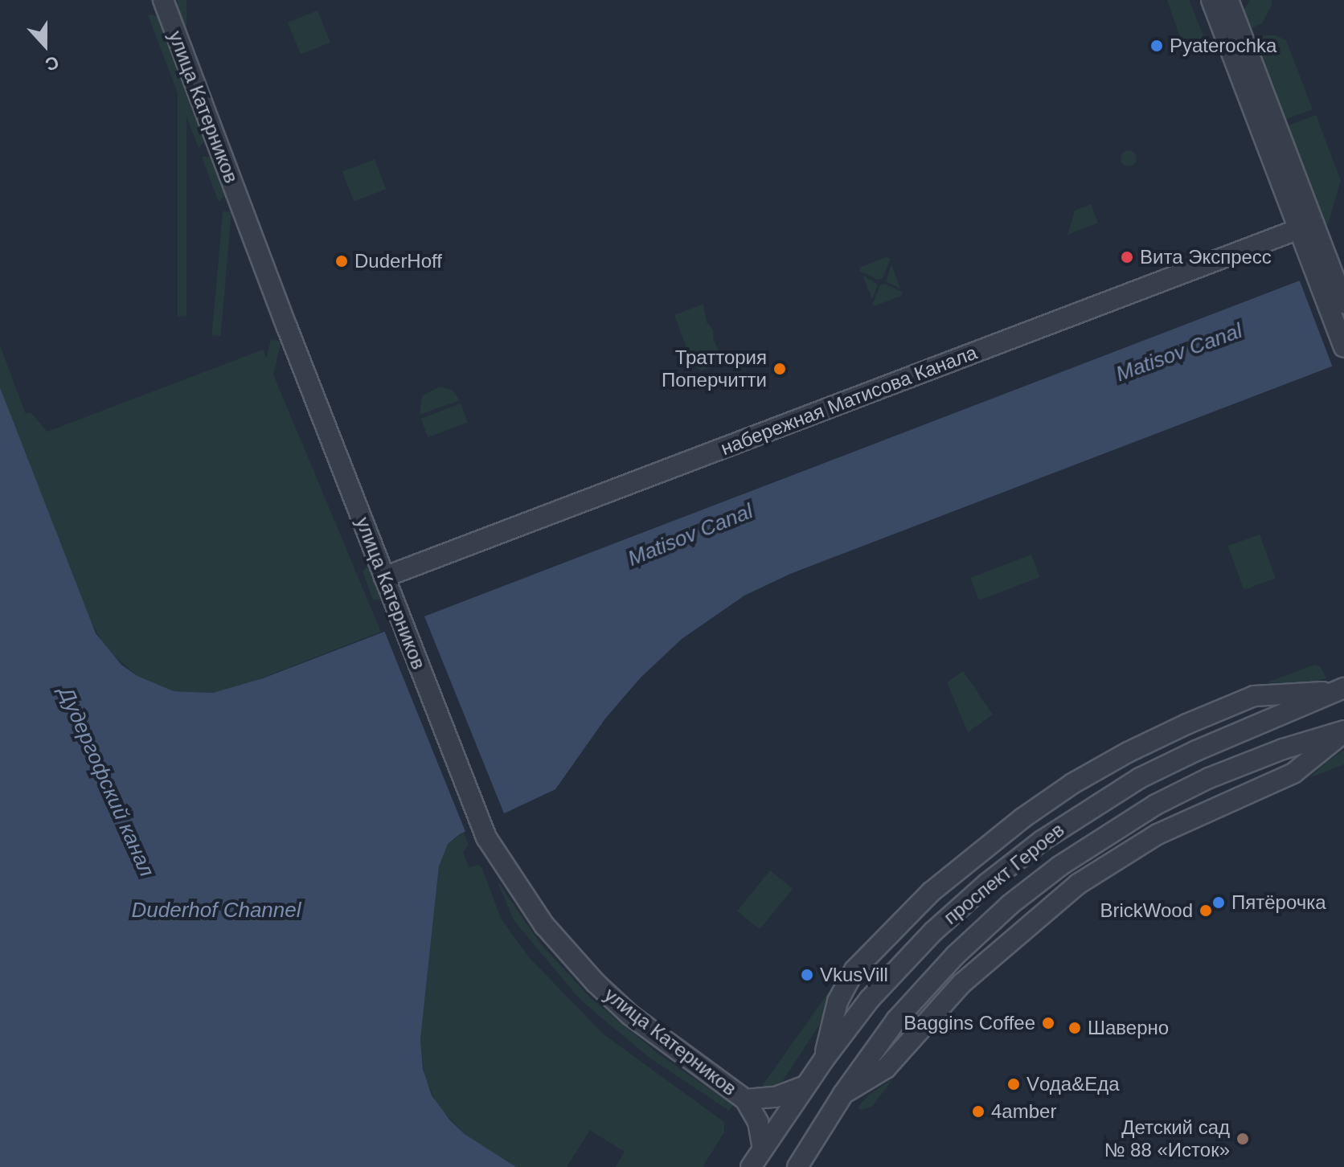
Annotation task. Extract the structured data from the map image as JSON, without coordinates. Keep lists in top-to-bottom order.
{
  "streets": {
    "street": ["улица Катерников", "набережная Матисова Канала", "проспект Героев"]
  },
  "crossings": [
    ["улица Катерников", "набережная Матисова Канала"],
    ["улица Катерников", "проспект Героев"]
  ],
  "water": ["Matisov Canal", "Дудергофский канал", "Duderhof Channel"],
  "places": [
    "Pyaterochka",
    "Вита Экспресс",
    "DuderHoff",
    "Траттория Поперчитти",
    "Пятёрочка",
    "BrickWood",
    "VkusVill",
    "Baggins Coffee",
    "Шаверно",
    "Vода&Еда",
    "4amber",
    "Детский сад № 88 «Исток»"
  ],
  "north": "bottom"
}
